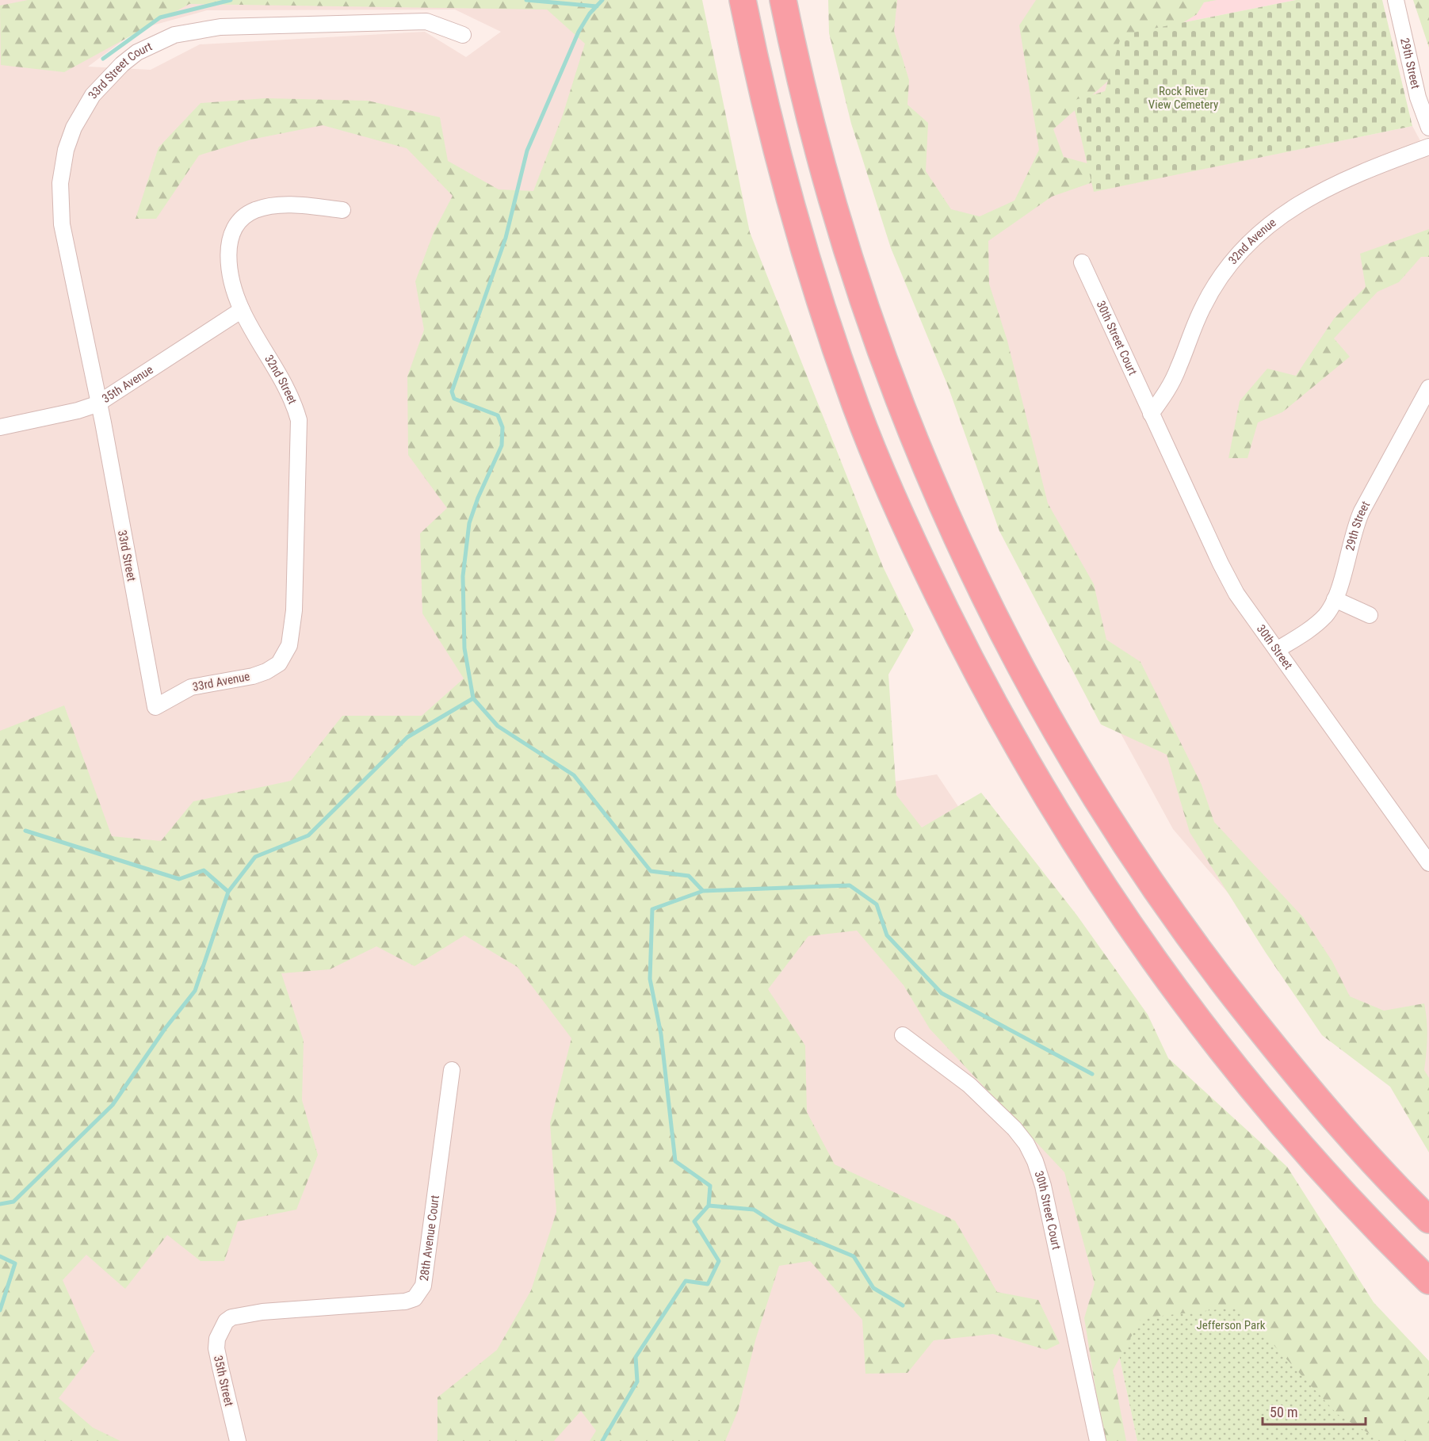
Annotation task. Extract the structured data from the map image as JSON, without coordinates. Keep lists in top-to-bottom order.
{
  "streets": {
    "street": [
      "29th Street",
      "33rd Street Court",
      "32nd Avenue",
      "30th Street Court",
      "32nd Street",
      "35th Avenue",
      "33rd Street",
      "30th Street",
      "33rd Avenue",
      "28th Avenue Court",
      "35th Street"
    ]
  },
  "crossings": [
    ["29th Street", "30th Street"],
    ["33rd Street Court", "35th Avenue"],
    ["33rd Street Court", "33rd Street"],
    ["32nd Avenue", "30th Street Court"],
    ["32nd Avenue", "30th Street"],
    ["30th Street Court", "30th Street"],
    ["32nd Street", "35th Avenue"],
    ["32nd Street", "33rd Avenue"],
    ["35th Avenue", "33rd Street"],
    ["33rd Street", "33rd Avenue"],
    ["28th Avenue Court", "35th Street"]
  ],
  "parks": ["Rock River View Cemetery", "Jefferson Park"],
  "scale_bar": "50 m"
}
